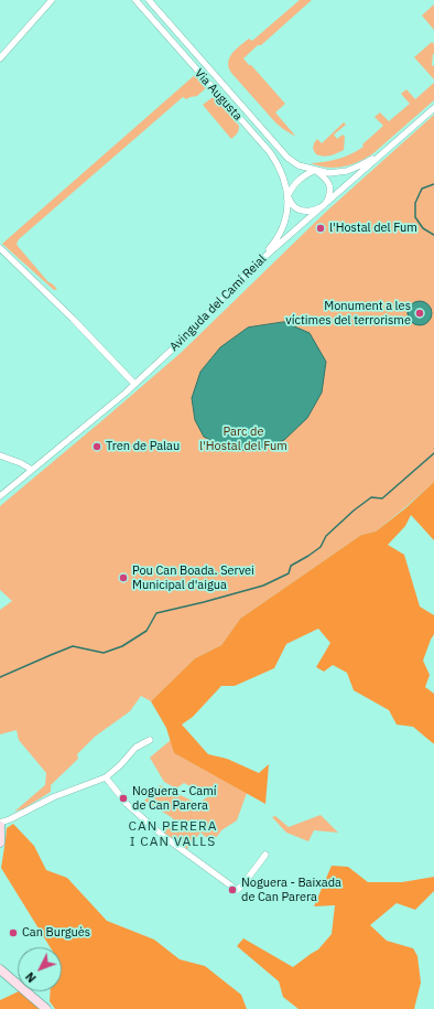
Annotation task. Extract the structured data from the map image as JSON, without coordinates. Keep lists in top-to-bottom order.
{
  "streets": {
    "street": ["Via Augusta", "Avinguda del Camí Reial"]
  },
  "crossings": [
    ["Via Augusta", "Avinguda del Camí Reial"]
  ],
  "districts": ["CAN PERERA I CAN VALLS"],
  "parks": ["Parc de l'Hostal del Fum"],
  "places": [
    "l'Hostal del Fum",
    "Monument a les víctimes del terrorisme",
    "Tren de Palau",
    "Pou Can Boada. Servei Municipal d'aigua",
    "Noguera - Camí de Can Parera",
    "Noguera - Baixada de Can Parera",
    "Can Burguès"
  ],
  "north": "bottom left"
}
